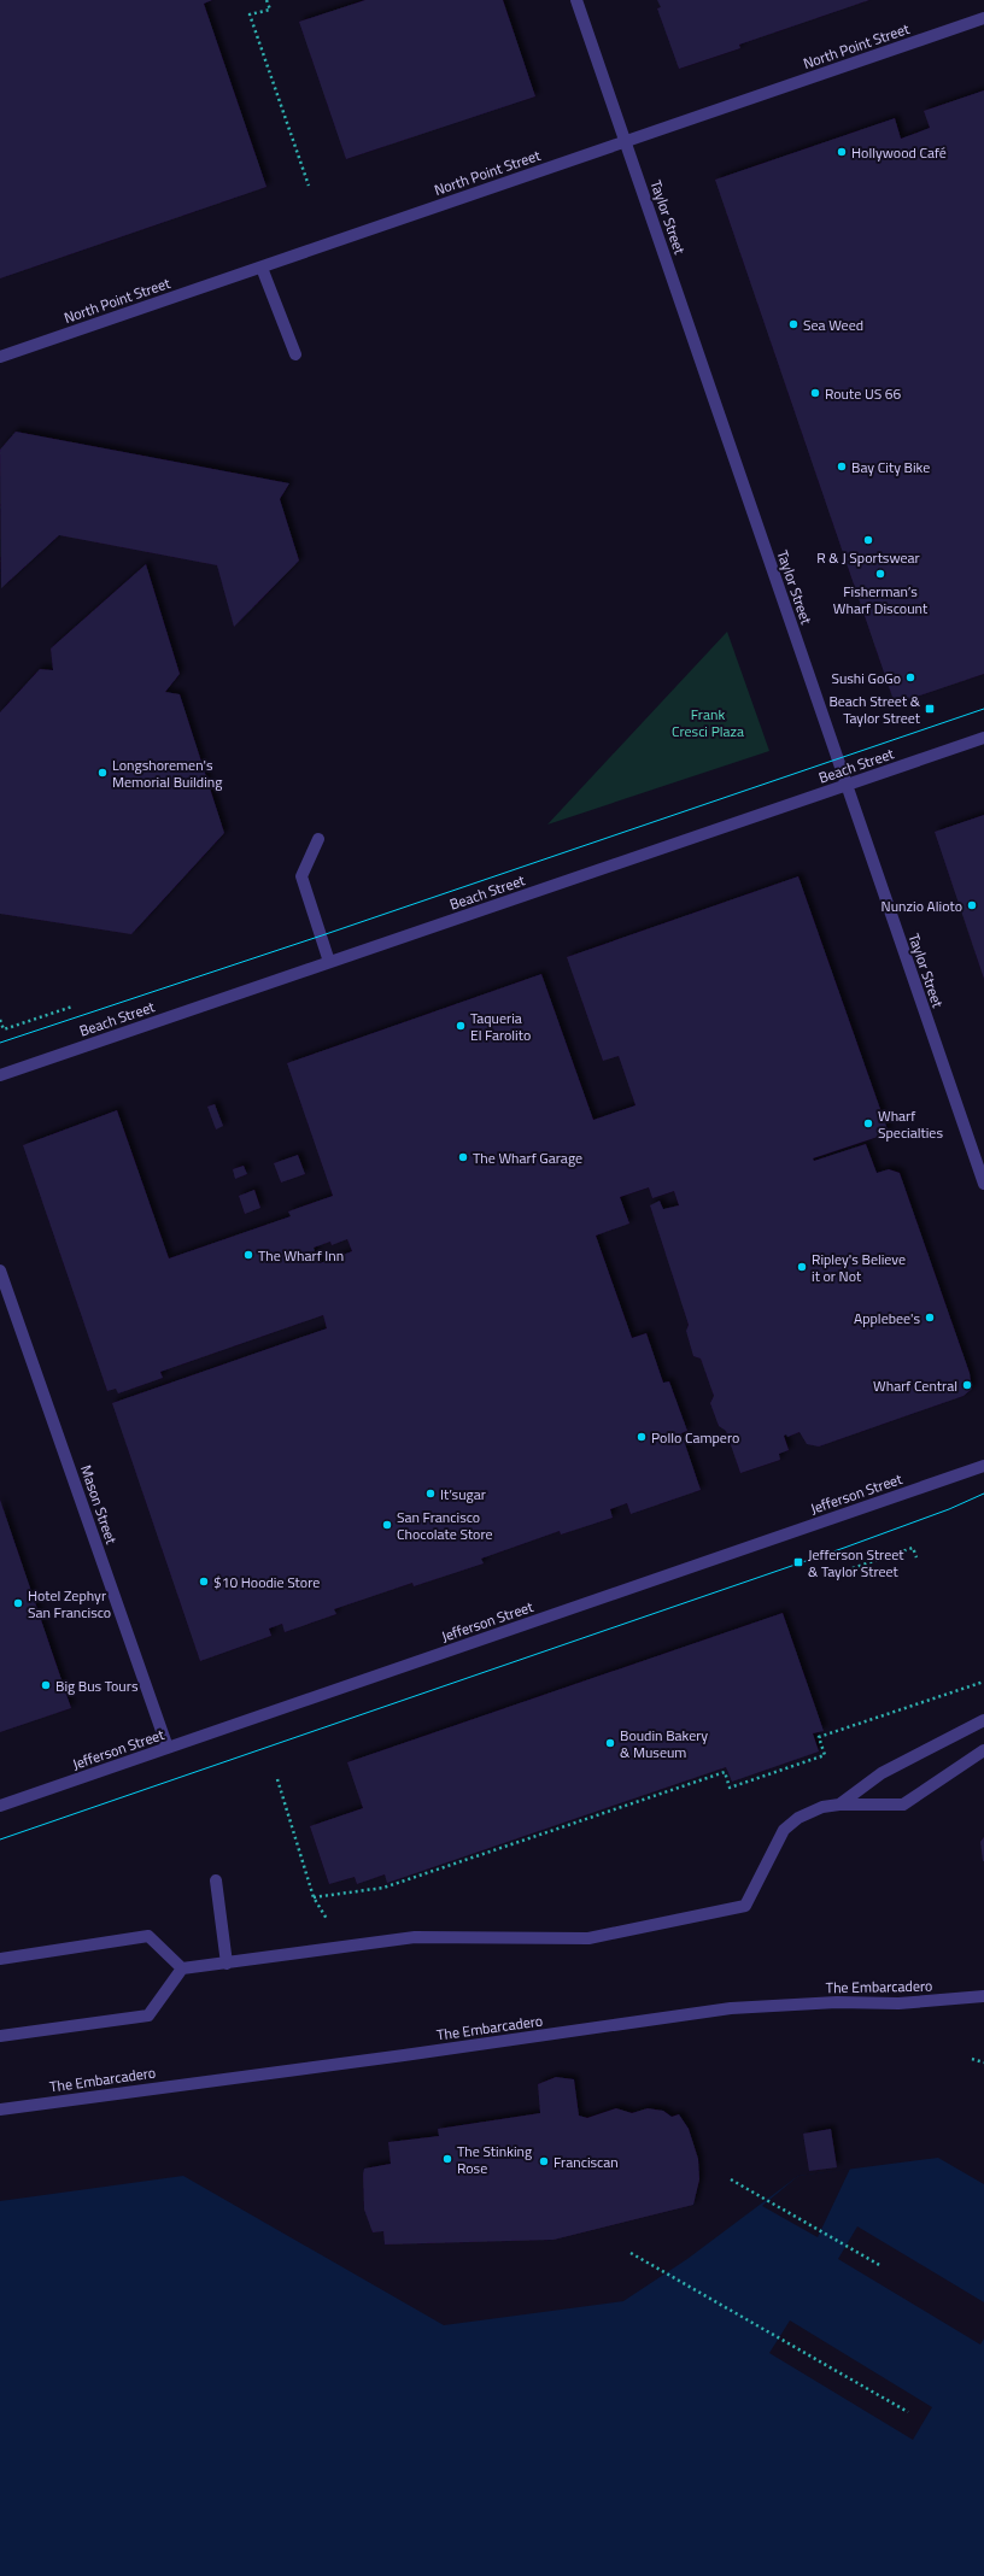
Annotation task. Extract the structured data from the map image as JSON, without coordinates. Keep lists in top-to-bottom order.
{
  "streets": {
    "street": [
      "North Point Street",
      "Taylor Street",
      "Beach Street",
      "Jefferson Street",
      "Mason Street",
      "The Embarcadero"
    ]
  },
  "crossings": [
    ["North Point Street", "Taylor Street"],
    ["Taylor Street", "Beach Street"],
    ["Jefferson Street", "Mason Street"]
  ],
  "parks": ["Frank Cresci Plaza"],
  "places": {
    "other": [
      "Hollywood Café",
      "Sea Weed",
      "Route US 66",
      "Bay City Bike",
      "R & J Sportswear",
      "Fisherman’s Wharf Discount",
      "Sushi GoGo",
      "Longshoremen's Memorial Building",
      "Nunzio Alioto",
      "Taqueria El Farolito",
      "Wharf Specialties",
      "The Wharf Garage",
      "The Wharf Inn",
      "Ripley's Believe it or Not",
      "Applebee's",
      "Wharf Central",
      "Pollo Campero",
      "It’sugar",
      "San Francisco Chocolate Store",
      "$10 Hoodie Store",
      "Hotel Zephyr San Francisco",
      "Big Bus Tours",
      "Boudin Bakery & Museum",
      "The Stinking Rose",
      "Franciscan"
    ],
    "transit": ["Beach Street & Taylor Street", "Jefferson Street & Taylor Street"]
  }
}
